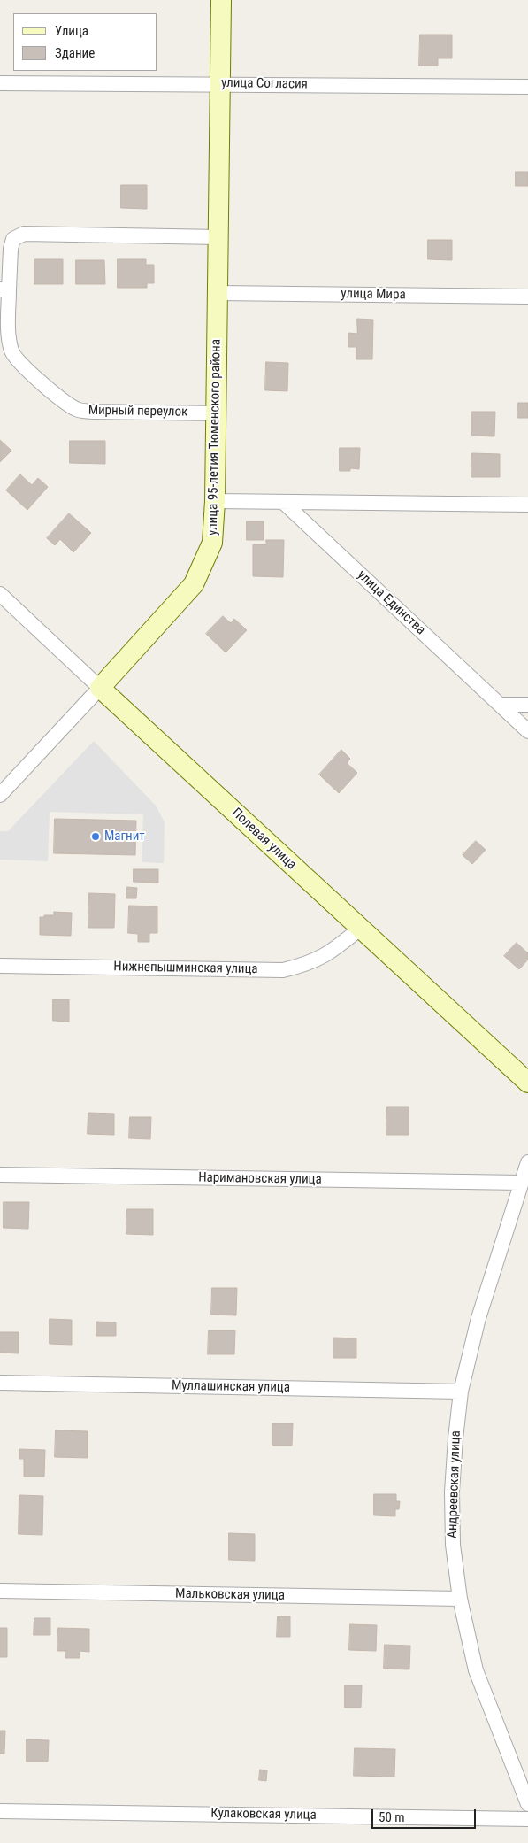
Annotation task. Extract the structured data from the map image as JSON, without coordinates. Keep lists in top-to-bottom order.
{
  "streets": {
    "street": [
      "улица Согласия",
      "улица Мира",
      "Мирный переулок",
      "улица 95-летия Тюменского района",
      "улица Единства",
      "Полевая улица",
      "Нижнепышминская улица",
      "Наримановская улица",
      "Муллашинская улица",
      "Андреевская улица",
      "Мальковская улица",
      "Кулаковская улица"
    ]
  },
  "crossings": [
    ["улица Согласия", "улица 95-летия Тюменского района"],
    ["улица Мира", "улица 95-летия Тюменского района"],
    ["Мирный переулок", "улица 95-летия Тюменского района"],
    ["улица 95-летия Тюменского района", "Полевая улица"],
    ["Полевая улица", "Нижнепышминская улица"],
    ["Наримановская улица", "Андреевская улица"],
    ["Муллашинская улица", "Андреевская улица"],
    ["Андреевская улица", "Мальковская улица"]
  ],
  "places": ["Магнит"],
  "legend": ["Улица", "Здание"],
  "scale_bar": "50 m"
}
